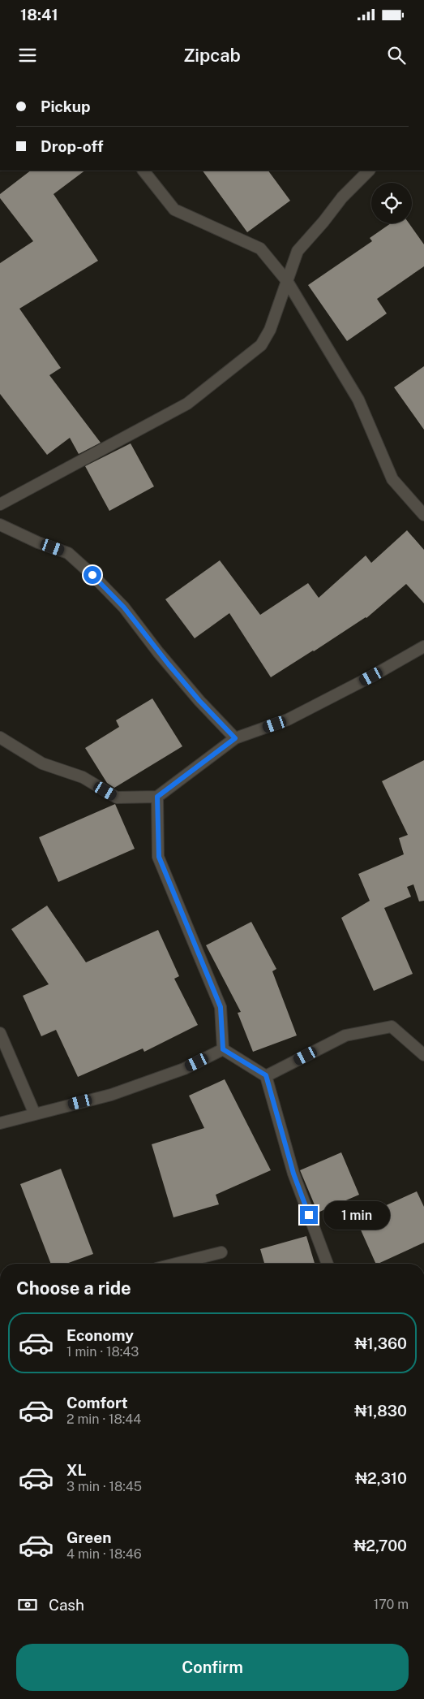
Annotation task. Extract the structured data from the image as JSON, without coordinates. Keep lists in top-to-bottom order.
{
  "page": {
    "status": "18:41",
    "header": "Zipcab",
    "banner": ["Pickup", "Drop-off"],
    "bubble": "1 min",
    "heading": "Choose a ride",
    "list": [
      {
        "name": "Economy",
        "note": "1 min · 18:43",
        "value": "₦1,360"
      },
      {
        "name": "Comfort",
        "note": "2 min · 18:44",
        "value": "₦1,830"
      },
      {
        "name": "XL",
        "note": "3 min · 18:45",
        "value": "₦2,310"
      },
      {
        "name": "Green",
        "note": "4 min · 18:46",
        "value": "₦2,700"
      }
    ],
    "pay": ["Cash", "170 m"],
    "buttons": "Confirm"
  }
}
